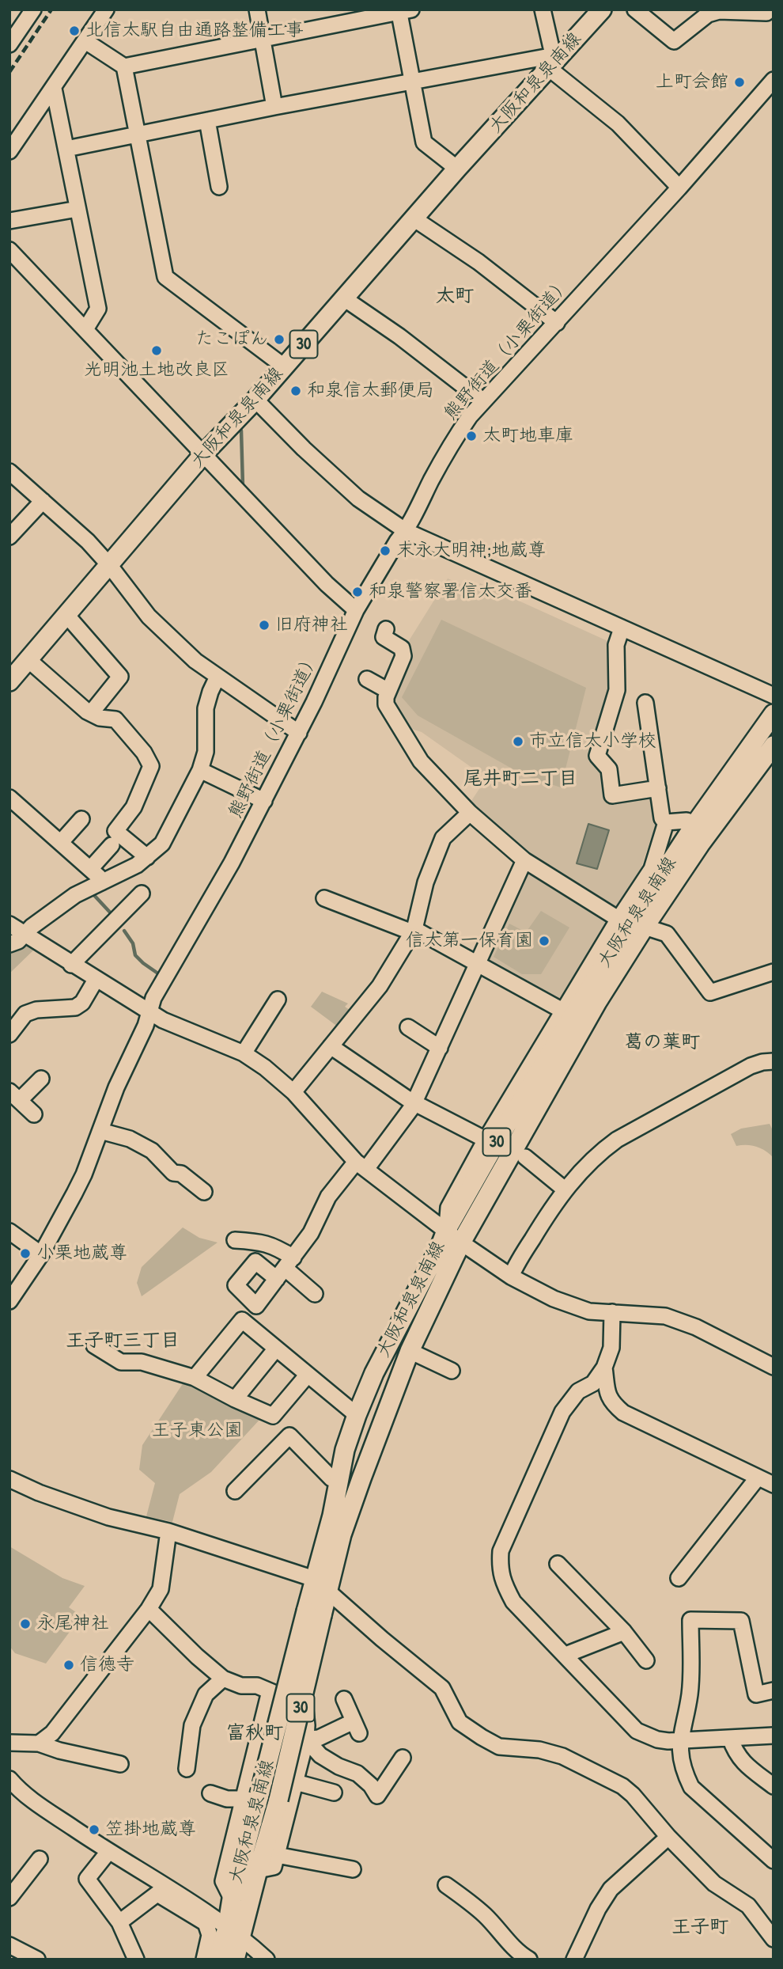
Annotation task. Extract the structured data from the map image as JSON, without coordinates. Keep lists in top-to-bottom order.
{
  "streets": {
    "main road": ["大阪和泉泉南線", "30"],
    "street": ["熊野街道（小栗街道）"]
  },
  "districts": [
    "太町",
    "尾井町二丁目",
    "葛の葉町",
    "王子町三丁目",
    "富秋町",
    "王子町"
  ],
  "parks": ["王子東公園"],
  "places": [
    "北信太駅自由通路整備工事",
    "上町会館",
    "たこぽん",
    "光明池土地改良区",
    "和泉信太郵便局",
    "太町地車庫",
    "末永大明神;地蔵尊",
    "和泉警察署信太交番",
    "旧府神社",
    "市立信太小学校",
    "信太第一保育園",
    "小栗地蔵尊",
    "永尾神社",
    "信徳寺",
    "笠掛地蔵尊"
  ]
}
